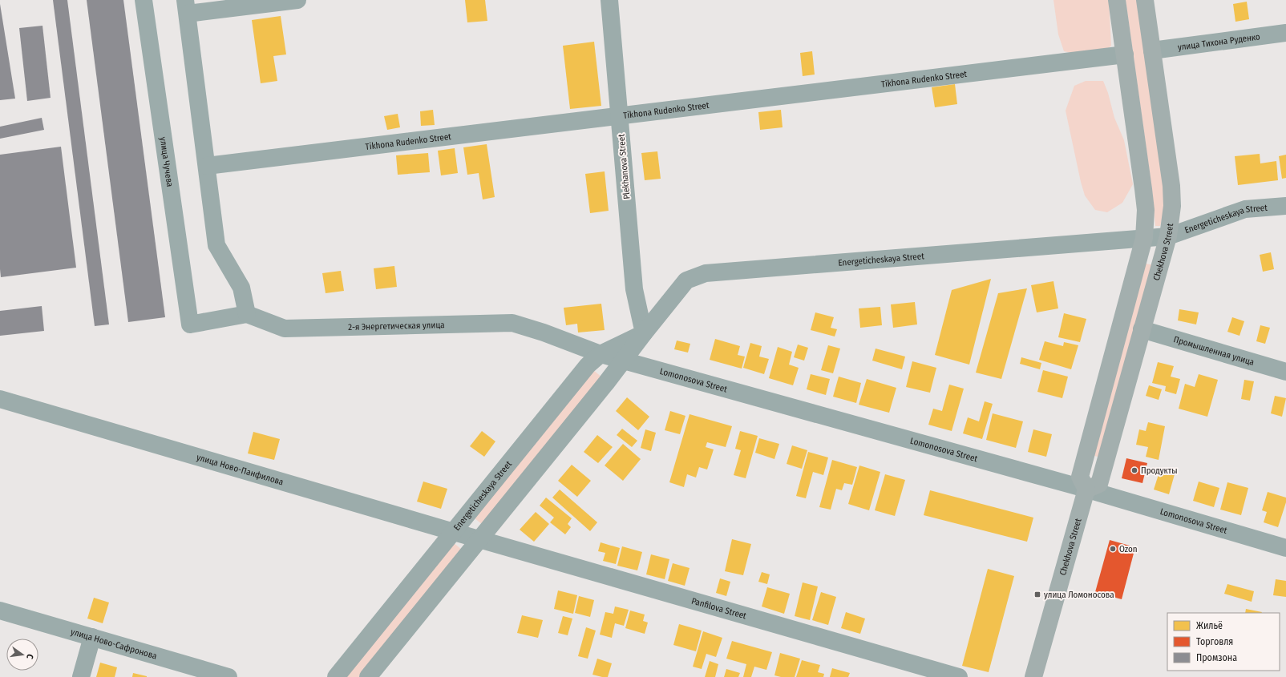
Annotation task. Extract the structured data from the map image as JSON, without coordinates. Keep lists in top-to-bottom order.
{
  "streets": {
    "main road": ["Chekhova Street"],
    "street": [
      "улица Тихона Руденко",
      "Tikhona Rudenko Street",
      "улица Чучева",
      "Plekhanova Street",
      "Energeticheskaya Street",
      "2-я Энергетическая улица",
      "Промышленная улица",
      "Lomonosova Street",
      "улица Ново-Панфилова",
      "Panfilova Street",
      "улица Ново-Сафронова"
    ]
  },
  "crossings": [
    ["улица Тихона Руденко", "Chekhova Street"],
    ["Tikhona Rudenko Street", "Plekhanova Street"],
    ["улица Чучева", "2-я Энергетическая улица"],
    ["Plekhanova Street", "Energeticheskaya Street"],
    ["Energeticheskaya Street", "Chekhova Street"],
    ["Energeticheskaya Street", "2-я Энергетическая улица"],
    ["Energeticheskaya Street", "Lomonosova Street"],
    ["Energeticheskaya Street", "улица Ново-Панфилова"],
    ["Energeticheskaya Street", "Panfilova Street"],
    ["Chekhova Street", "Промышленная улица"],
    ["Chekhova Street", "Lomonosova Street"],
    ["2-я Энергетическая улица", "Lomonosova Street"],
    ["улица Ново-Панфилова", "Panfilova Street"]
  ],
  "places": {
    "other": ["Продукты", "Ozon"],
    "transit": ["улица Ломоносова"]
  },
  "legend": ["Жильё", "Торговля", "Промзона"],
  "north": "right"
}
